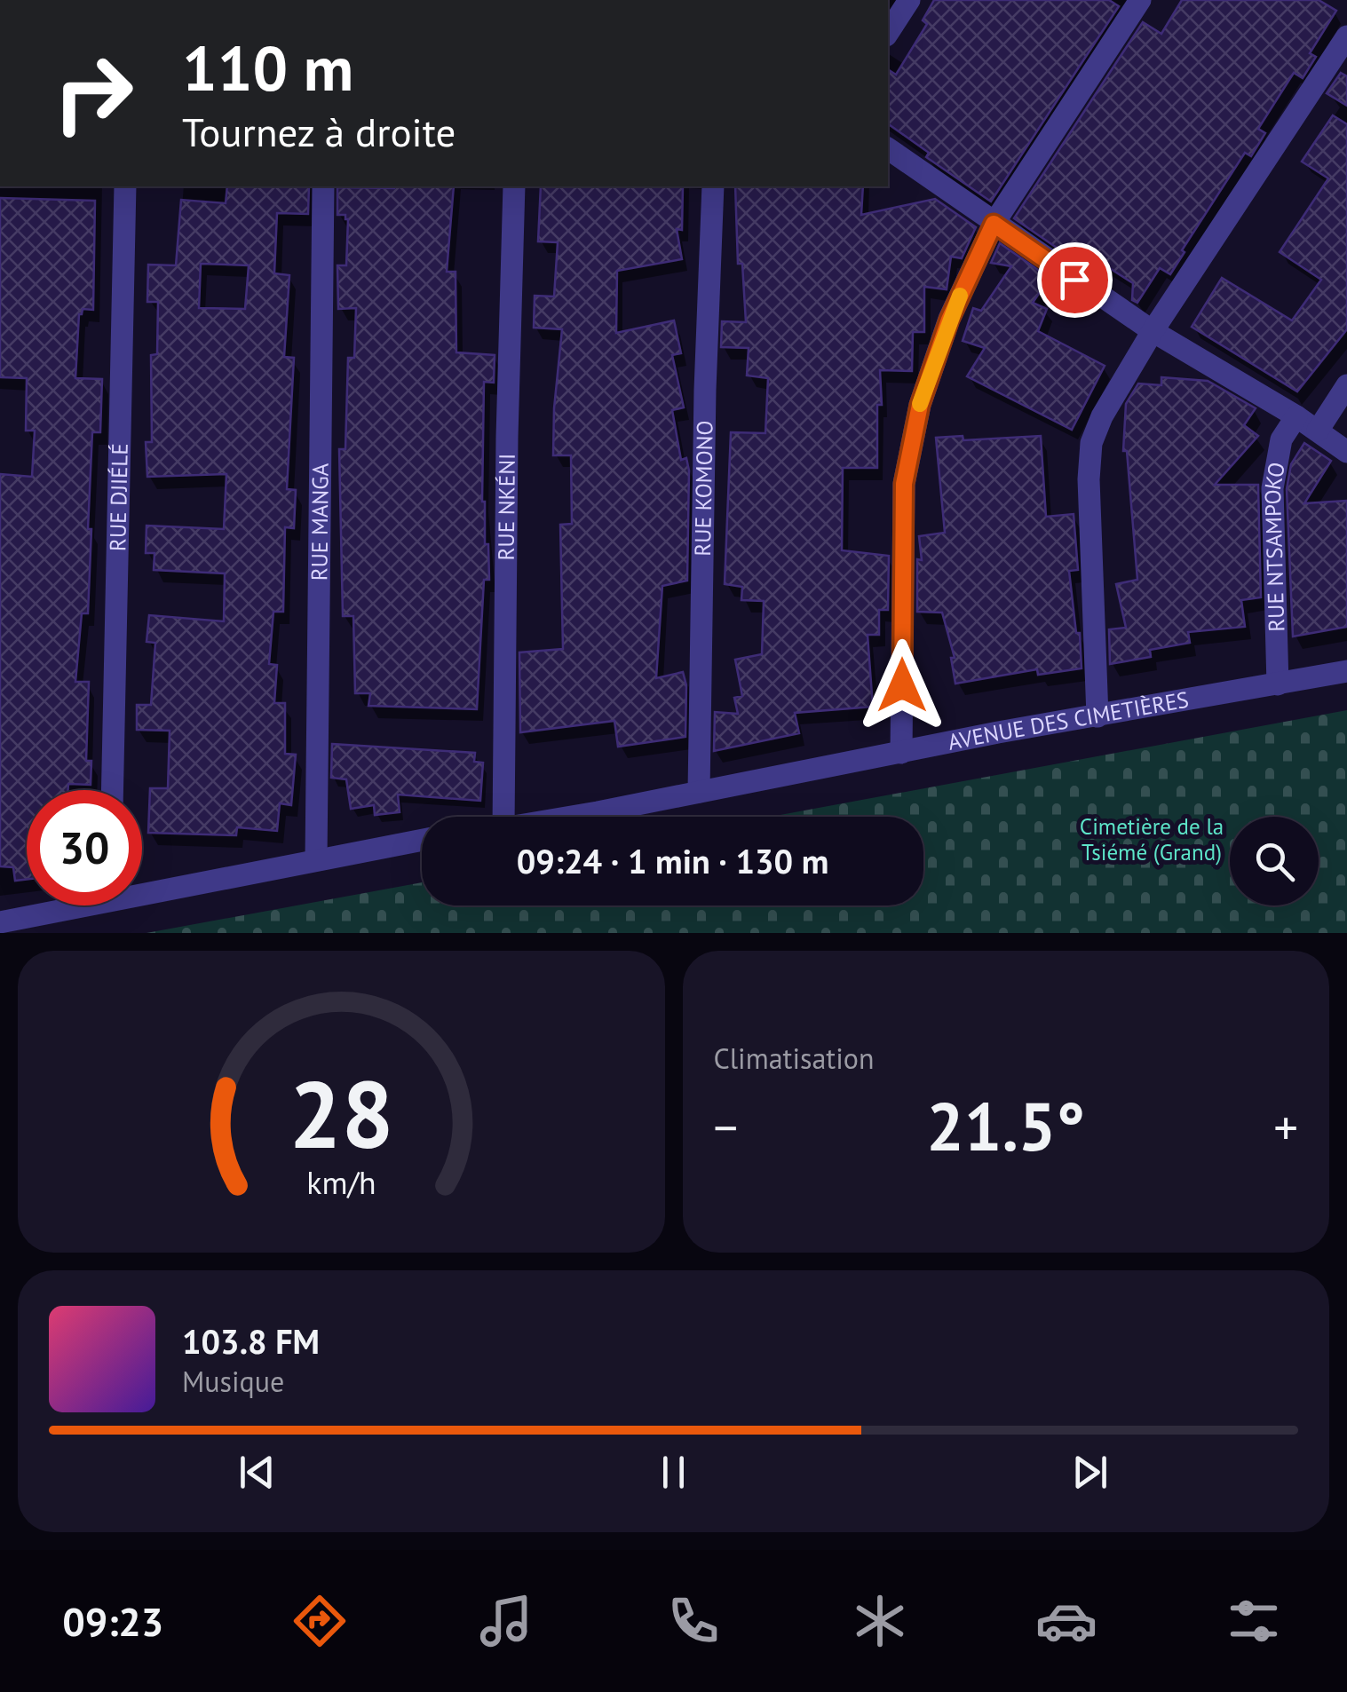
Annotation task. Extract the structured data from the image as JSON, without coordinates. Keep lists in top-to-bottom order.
{
  "streets": {
    "street": [
      "RUE KOMONO",
      "RUE DJIÉLÉ",
      "RUE NKÉNI",
      "RUE MANGA",
      "RUE NTSAMPOKO",
      "AVENUE DES CIMETIÈRES"
    ]
  },
  "crossings": [
    ["RUE KOMONO", "AVENUE DES CIMETIÈRES"],
    ["RUE NTSAMPOKO", "AVENUE DES CIMETIÈRES"]
  ],
  "parks": ["Cimetière de la Tsiémé (Grand)"],
  "page": {
    "turn": ["110 m", "Tournez à droite"],
    "limit": "30",
    "trip": "09:24 · 1 min · 130 m",
    "tile": "Climatisation",
    "heat": ["−", "21.5°", "+"],
    "song": ["103.8 FM", "Musique"],
    "tabs": "09:23",
    "gauge": ["28", "km/h"]
  }
}
